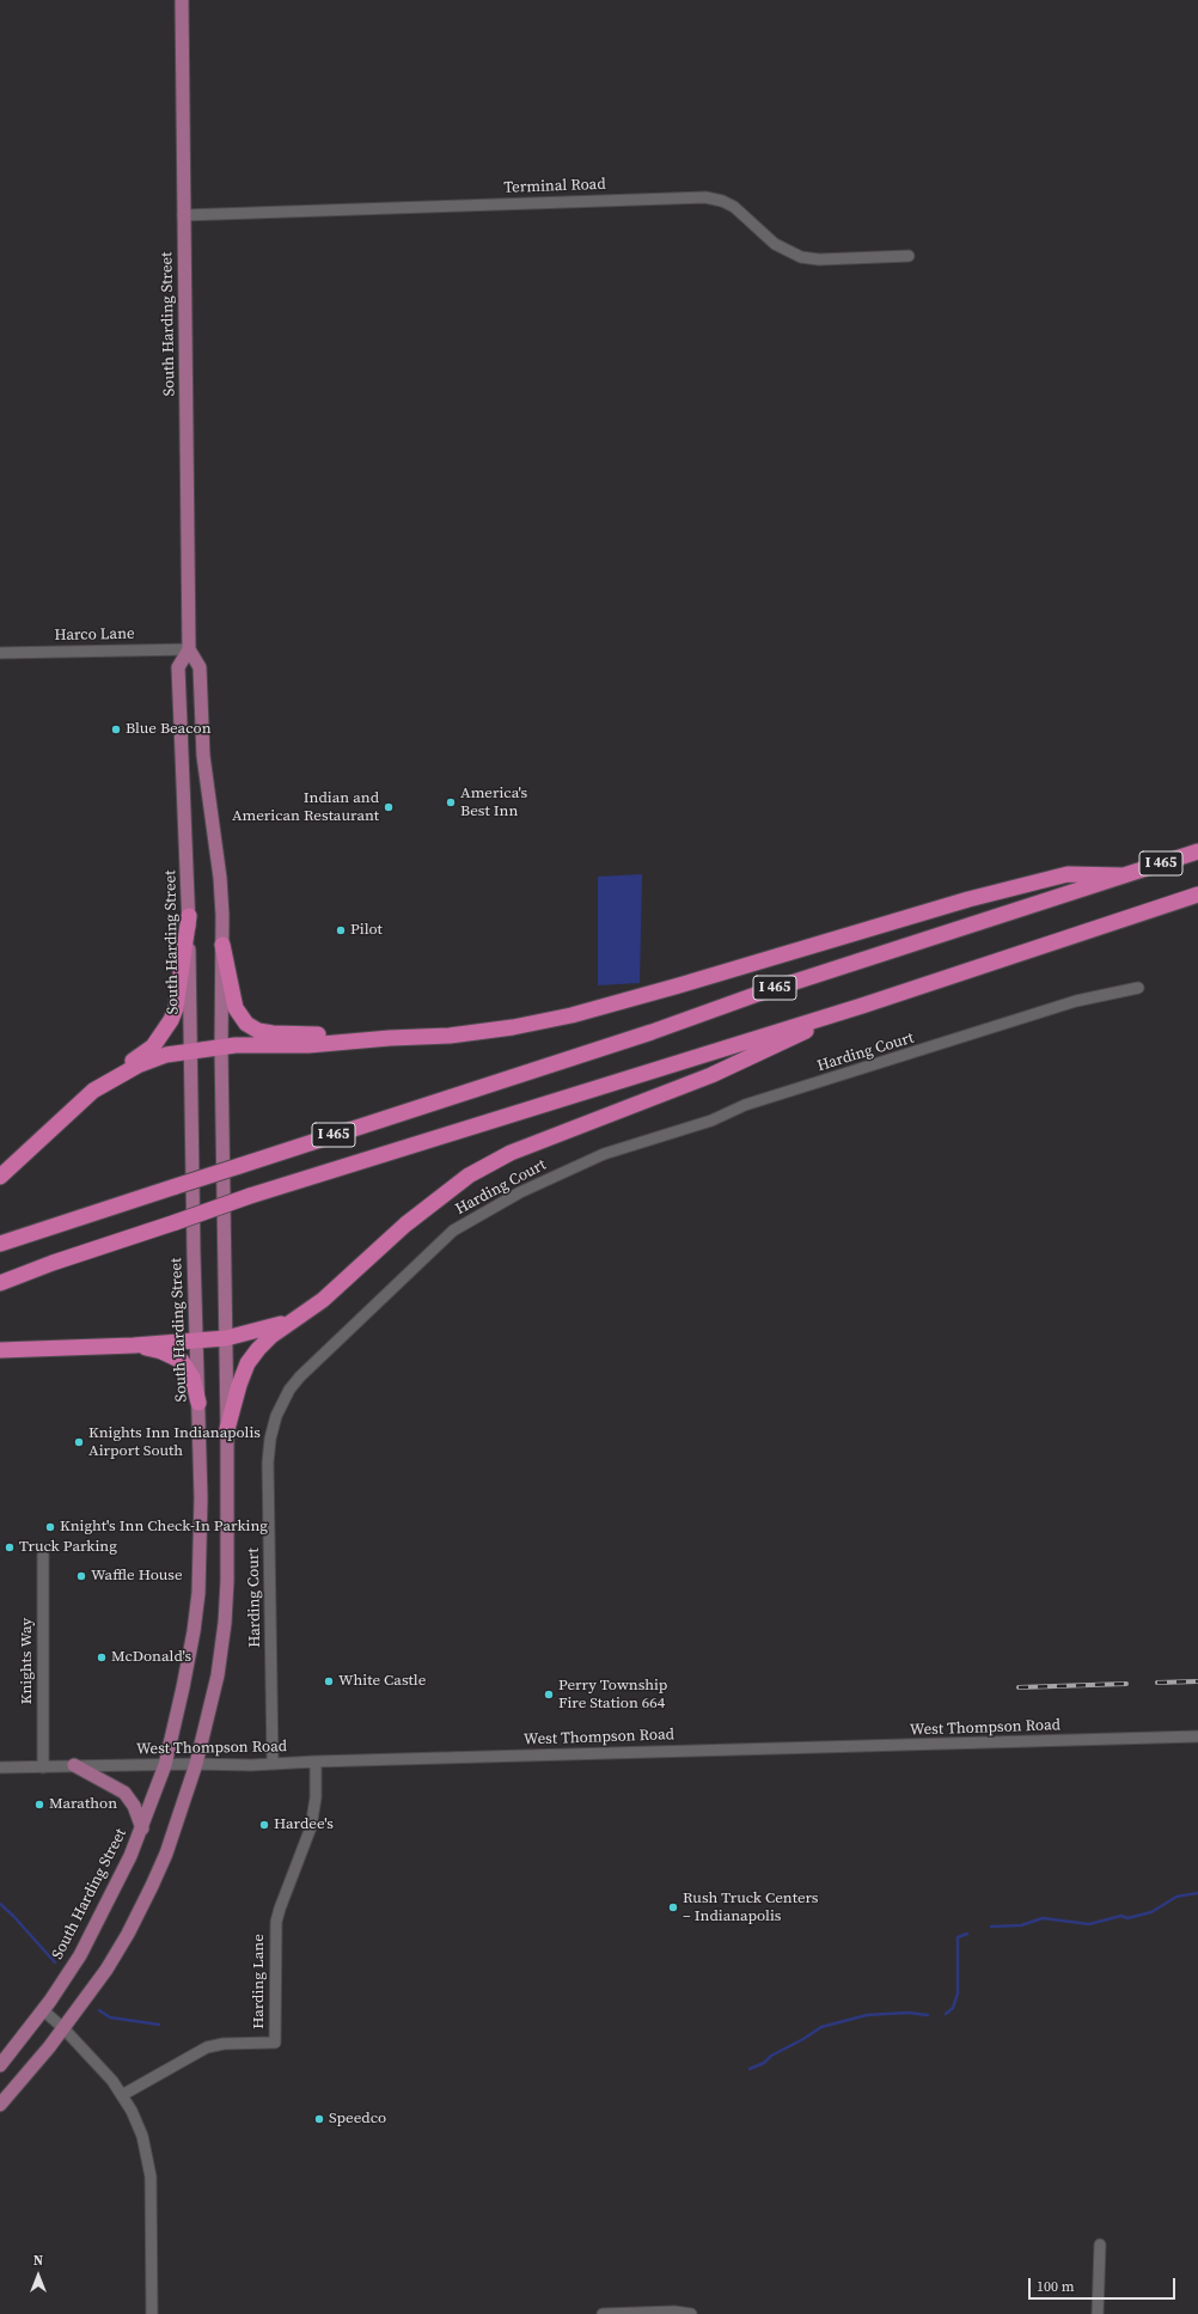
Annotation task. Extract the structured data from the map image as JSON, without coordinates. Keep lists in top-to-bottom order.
{
  "streets": {
    "highway": ["I 465"],
    "main road": ["South Harding Street"],
    "street": [
      "Terminal Road",
      "Harco Lane",
      "Harding Court",
      "Knights Way",
      "West Thompson Road",
      "Harding Lane"
    ]
  },
  "crossings": [
    ["Terminal Road", "South Harding Street"],
    ["South Harding Street", "Harco Lane"],
    ["South Harding Street", "West Thompson Road"],
    ["Harding Court", "West Thompson Road"],
    ["Knights Way", "West Thompson Road"],
    ["West Thompson Road", "Harding Lane"]
  ],
  "places": [
    "Blue Beacon",
    "America's Best Inn",
    "Indian and American Restaurant",
    "Pilot",
    "Knights Inn Indianapolis Airport South",
    "Knight's Inn Check-In Parking",
    "Truck Parking",
    "Waffle House",
    "McDonald's",
    "White Castle",
    "Perry Township Fire Station 664",
    "Marathon",
    "Hardee's",
    "Rush Truck Centers – Indianapolis",
    "Speedco"
  ],
  "scale_bar": "100 m",
  "north": "top"
}
